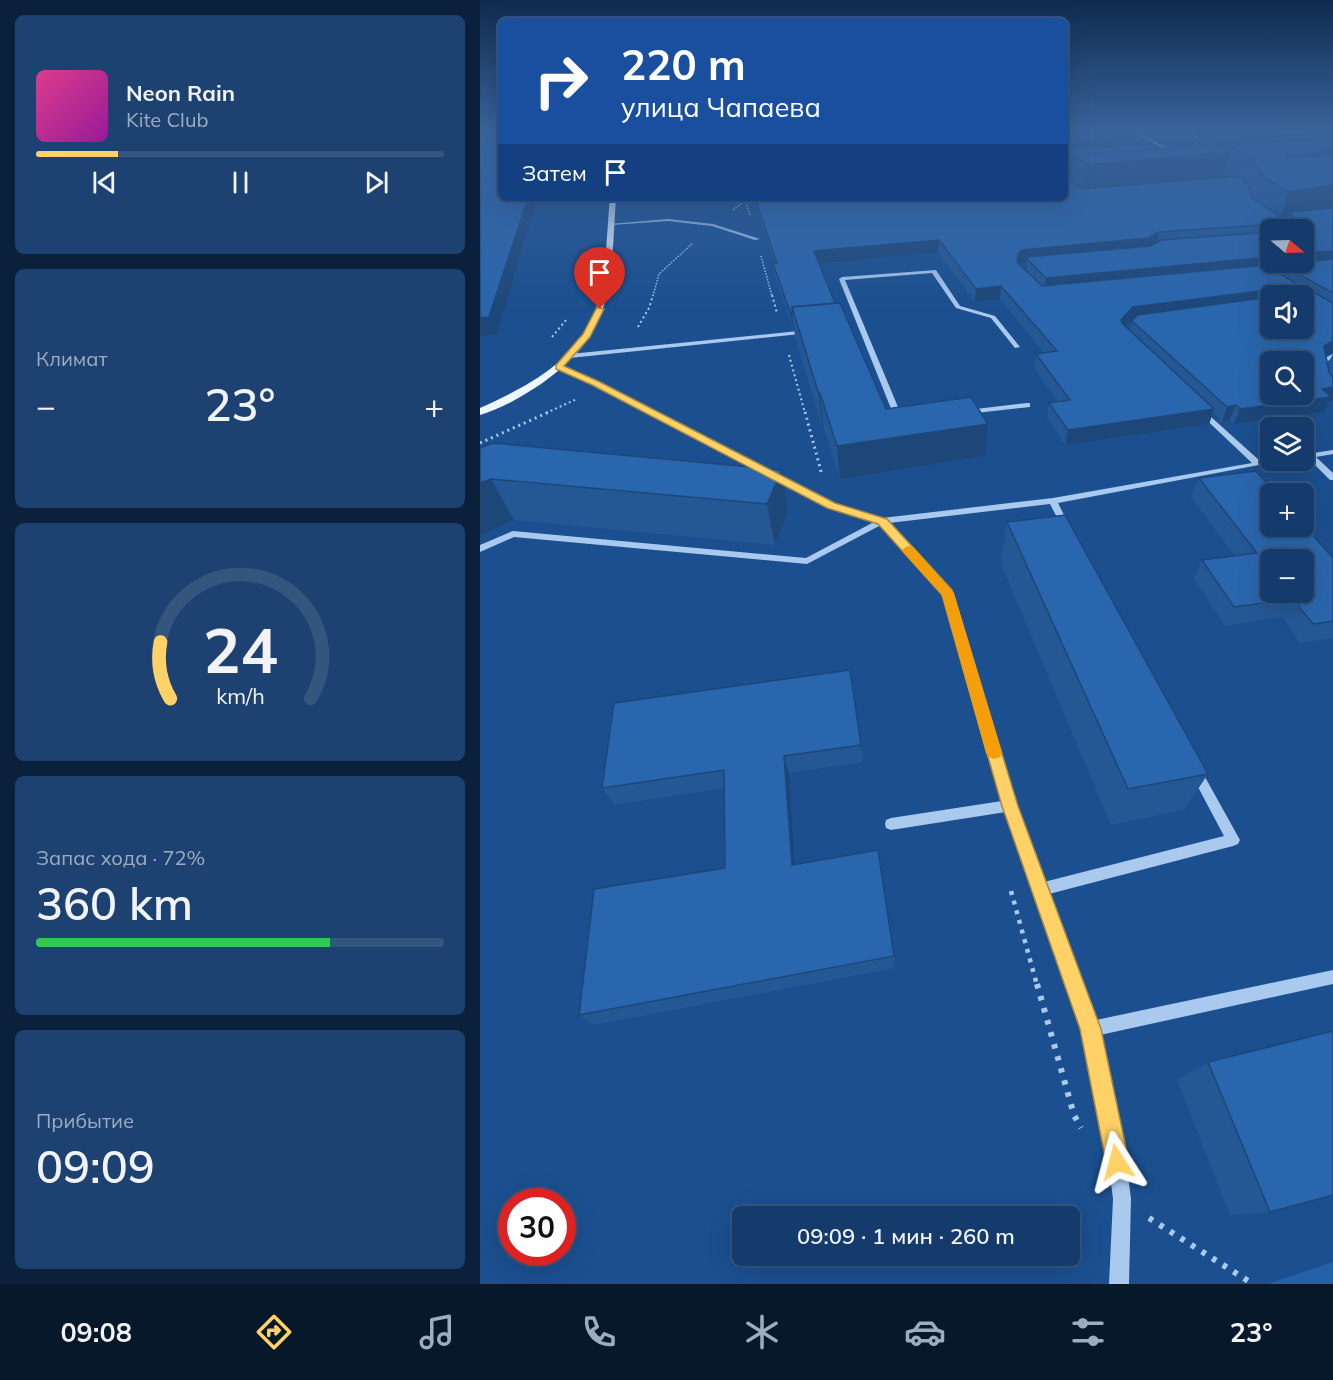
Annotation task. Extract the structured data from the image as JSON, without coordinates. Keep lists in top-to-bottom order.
{
  "north": "right",
  "page": {
    "turn": ["220 m", "улица Чапаева"],
    "song": ["Neon Rain", "Kite Club"],
    "then": "Затем",
    "map_buttons": ["+", "−"],
    "tile": [
      "Климат",
      ["Запас хода · 72%", "360 km"],
      ["Прибытие", "09:09"]
    ],
    "heat": ["−", "23°", "+"],
    "limit": "30",
    "trip": "09:09 · 1 мин · 260 m",
    "tabs": ["09:08", "23°"],
    "gauge": ["24", "km/h"]
  }
}
